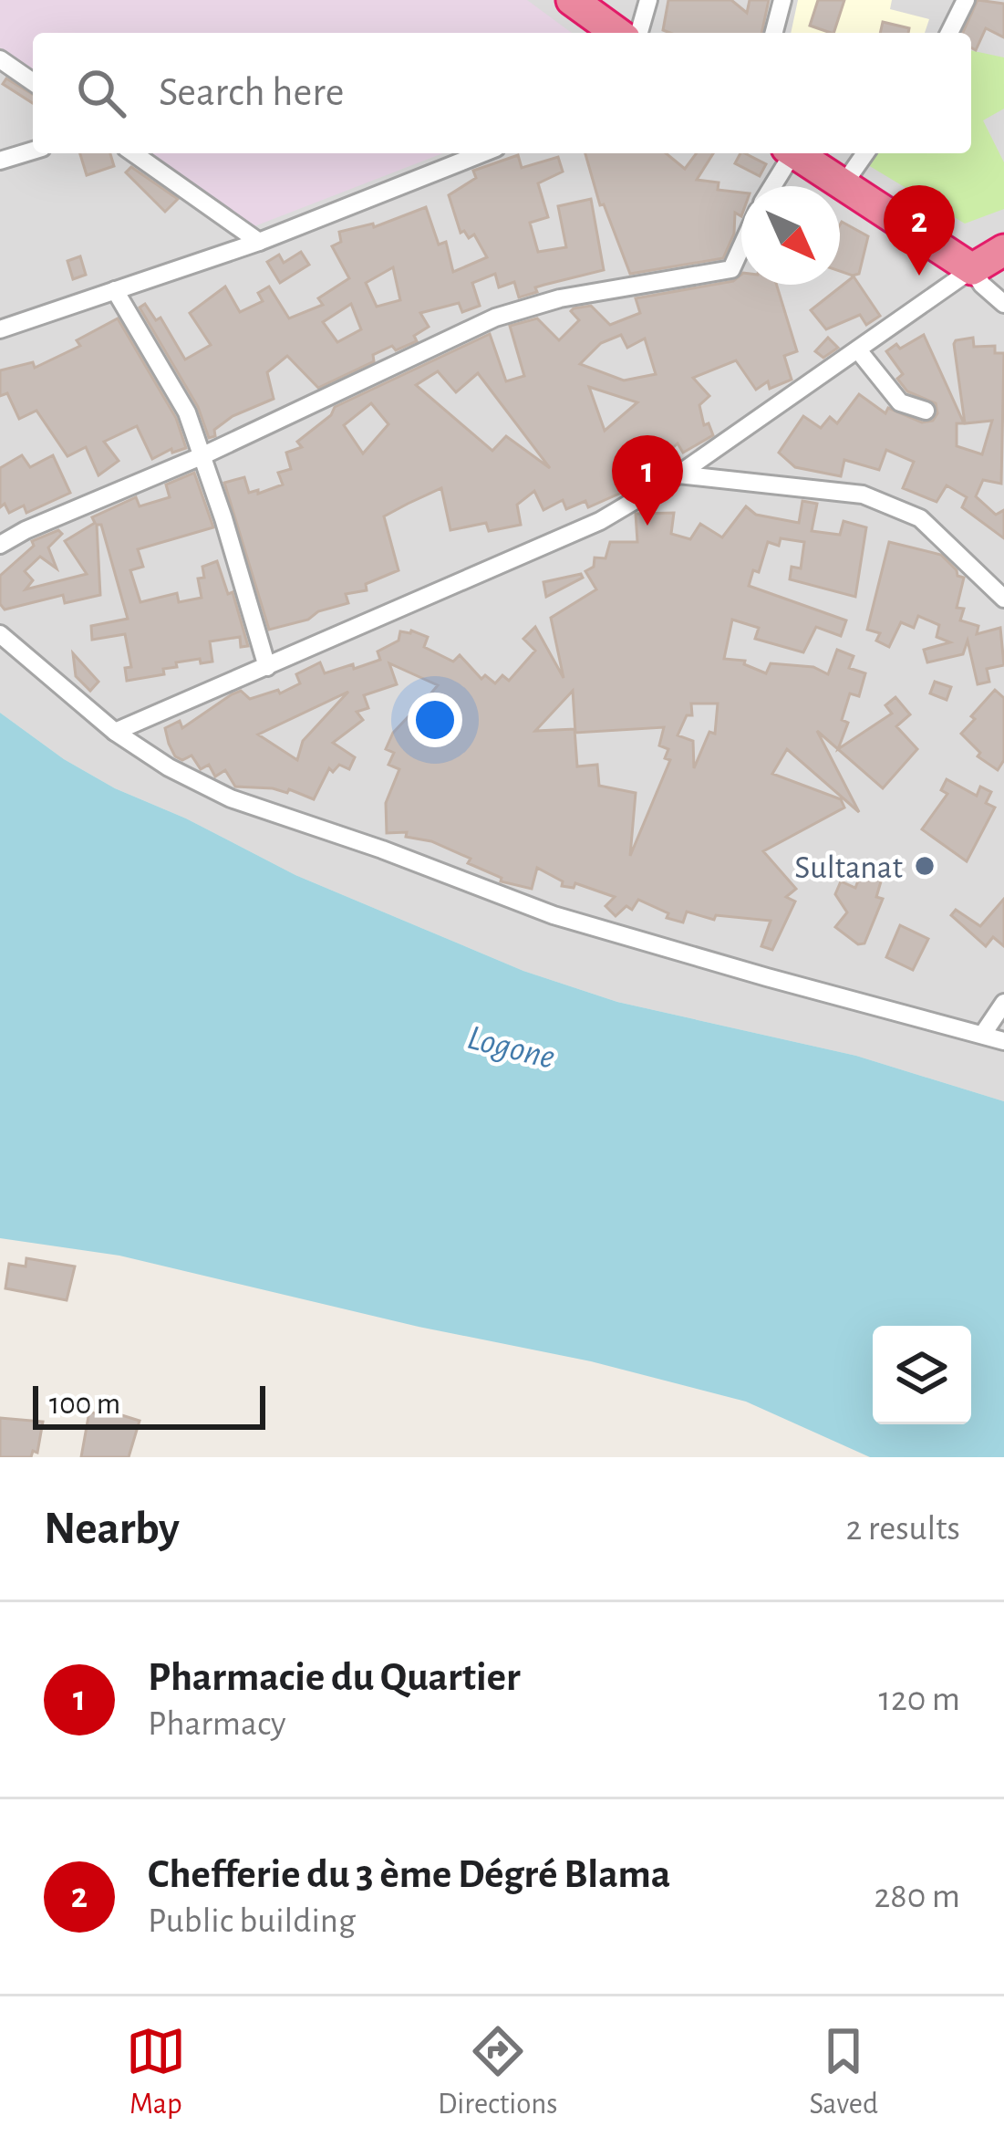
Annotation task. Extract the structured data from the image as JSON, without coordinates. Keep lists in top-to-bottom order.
{
  "water": ["Logone"],
  "places": ["Sultanat"],
  "scale_bar": "100 m",
  "north": "bottom right",
  "page": {
    "search": "Search here",
    "pins": ["2", "1"],
    "scale": "100 m",
    "heading": ["Nearby", "2 results"],
    "list": [
      {
        "mark": "1",
        "name": "Pharmacie du Quartier",
        "note": "Pharmacy",
        "value": "120 m"
      },
      {
        "mark": "2",
        "name": "Chefferie du 3 ème Dégré Blama",
        "note": "Public building",
        "value": "280 m"
      }
    ],
    "nav": ["Map", "Directions", "Saved"]
  }
}
